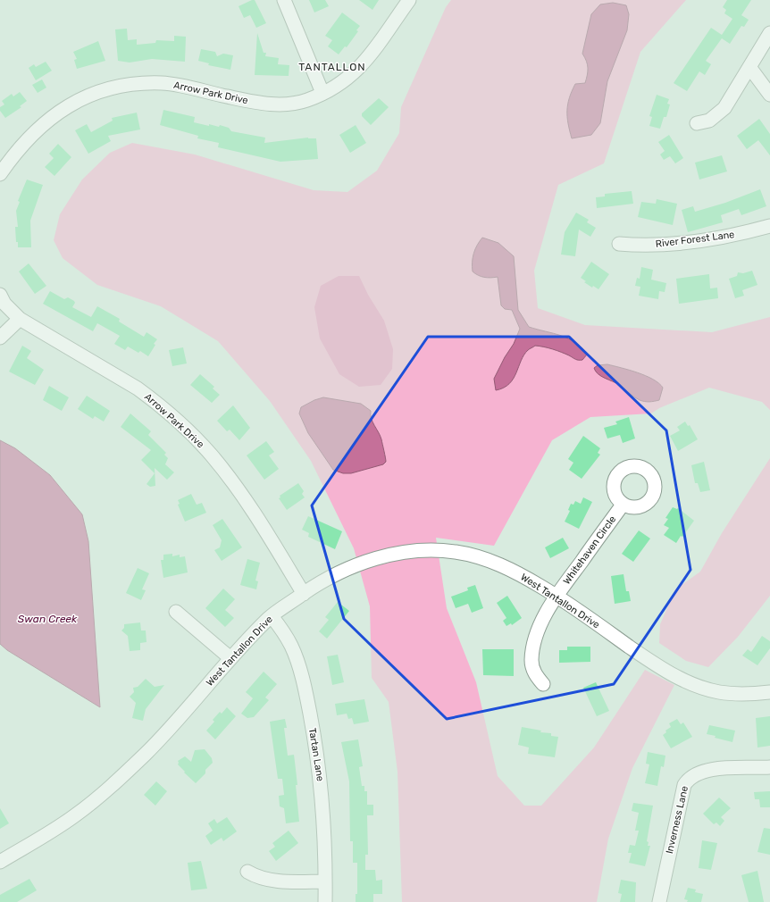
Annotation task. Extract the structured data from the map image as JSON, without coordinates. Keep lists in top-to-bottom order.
{
  "streets": {
    "street": [
      "Arrow Park Drive",
      "River Forest Lane",
      "Whitehaven Circle",
      "West Tantallon Drive",
      "Tartan Lane",
      "Inverness Lane"
    ]
  },
  "crossings": [
    ["Arrow Park Drive", "West Tantallon Drive"],
    ["Whitehaven Circle", "West Tantallon Drive"],
    ["West Tantallon Drive", "Tartan Lane"]
  ],
  "districts": ["TANTALLON"],
  "water": ["Swan Creek"]
}
